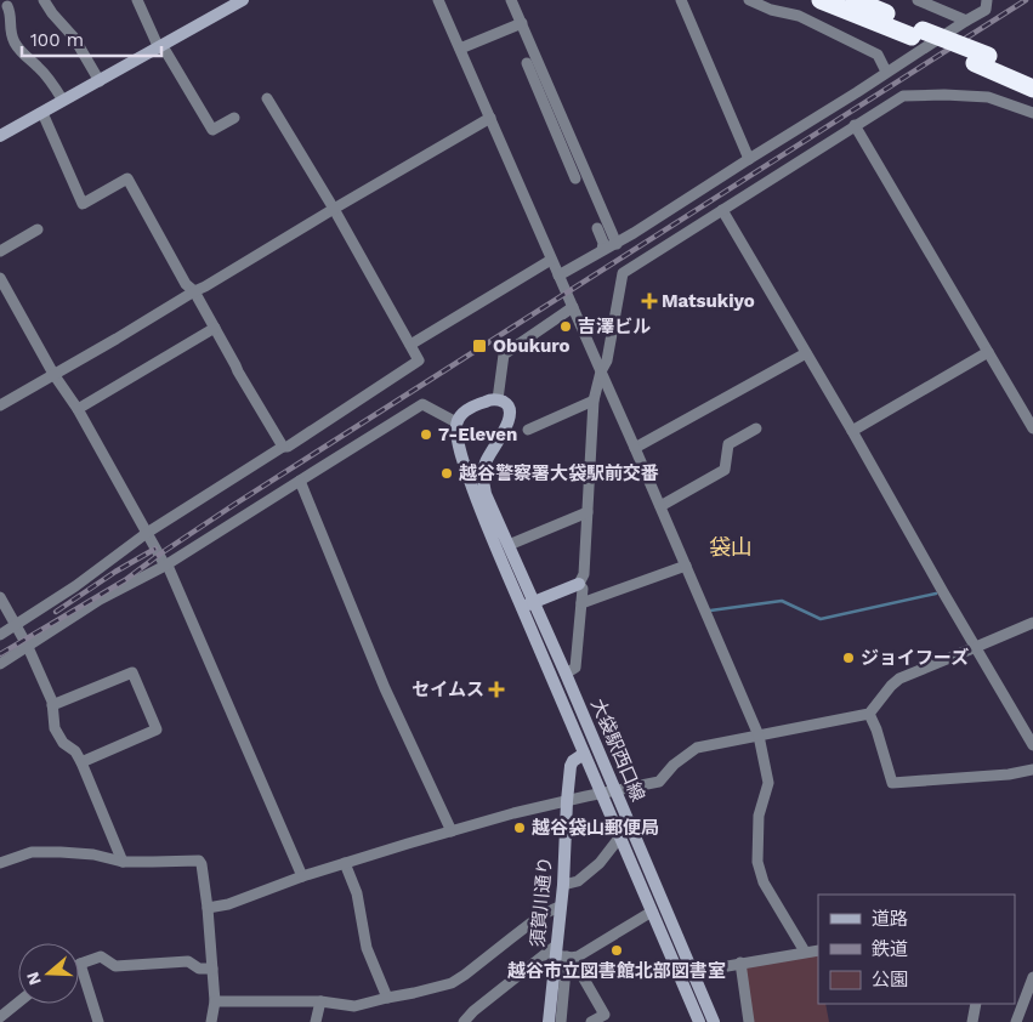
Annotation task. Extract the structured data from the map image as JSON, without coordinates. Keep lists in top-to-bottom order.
{
  "streets": {
    "street": ["大袋駅西口線", "須賀川通り"]
  },
  "crossings": [
    ["大袋駅西口線", "須賀川通り"]
  ],
  "districts": ["袋山"],
  "places": {
    "health": ["Matsukiyo", "セイムス"],
    "other": [
      "吉澤ビル",
      "7-Eleven",
      "越谷警察署大袋駅前交番",
      "ジョイフーズ",
      "越谷袋山郵便局",
      "越谷市立図書館北部図書室"
    ],
    "transit": ["Obukuro"]
  },
  "legend": ["道路", "鉄道", "公園"],
  "scale_bar": "100 m",
  "north": "left"
}
